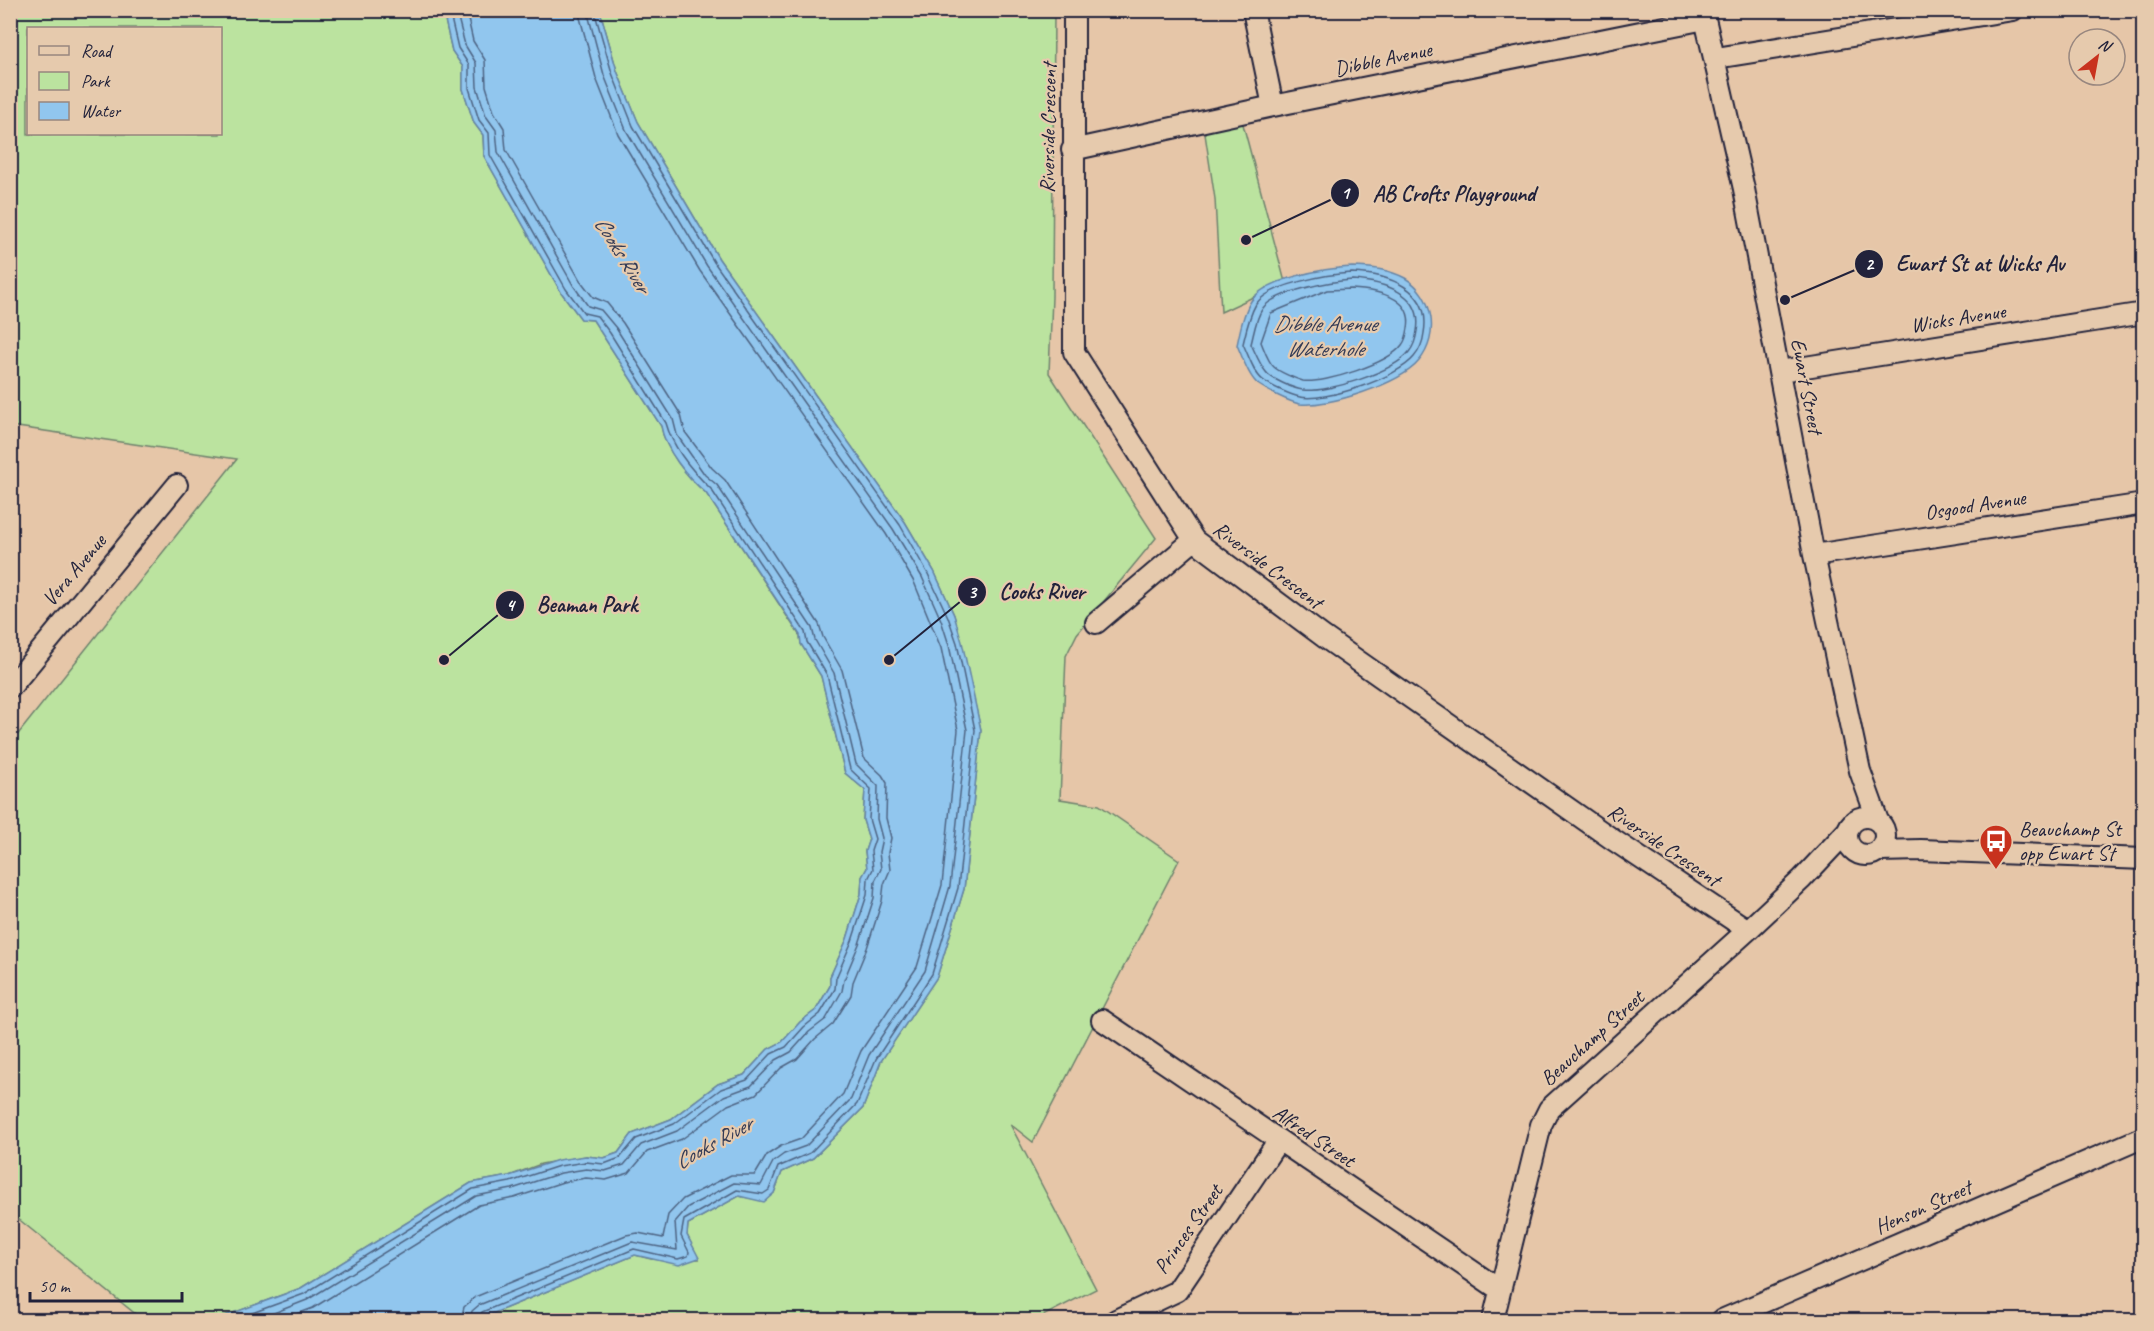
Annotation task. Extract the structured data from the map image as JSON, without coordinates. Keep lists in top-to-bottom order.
{
  "streets": {
    "street": [
      "Dibble Avenue",
      "Riverside Crescent",
      "Wicks Avenue",
      "Ewart Street",
      "Osgood Avenue",
      "Vera Avenue",
      "Beauchamp Street",
      "Alfred Street",
      "Henson Street",
      "Princes Street"
    ]
  },
  "crossings": [
    ["Dibble Avenue", "Riverside Crescent"],
    ["Dibble Avenue", "Ewart Street"],
    ["Riverside Crescent", "Beauchamp Street"],
    ["Wicks Avenue", "Ewart Street"],
    ["Ewart Street", "Osgood Avenue"],
    ["Ewart Street", "Beauchamp Street"],
    ["Beauchamp Street", "Alfred Street"],
    ["Alfred Street", "Princes Street"]
  ],
  "water": ["Cooks River", "Dibble Avenue Waterhole"],
  "places": {
    "other": [
      "AB Crofts Playground",
      "Ewart St at Wicks Av",
      "Beaman Park",
      "Cooks River"
    ],
    "bus stop": ["Beauchamp St opp Ewart St"]
  },
  "legend": ["Road", "Park", "Water"],
  "scale_bar": "50 m",
  "north": "top right"
}
